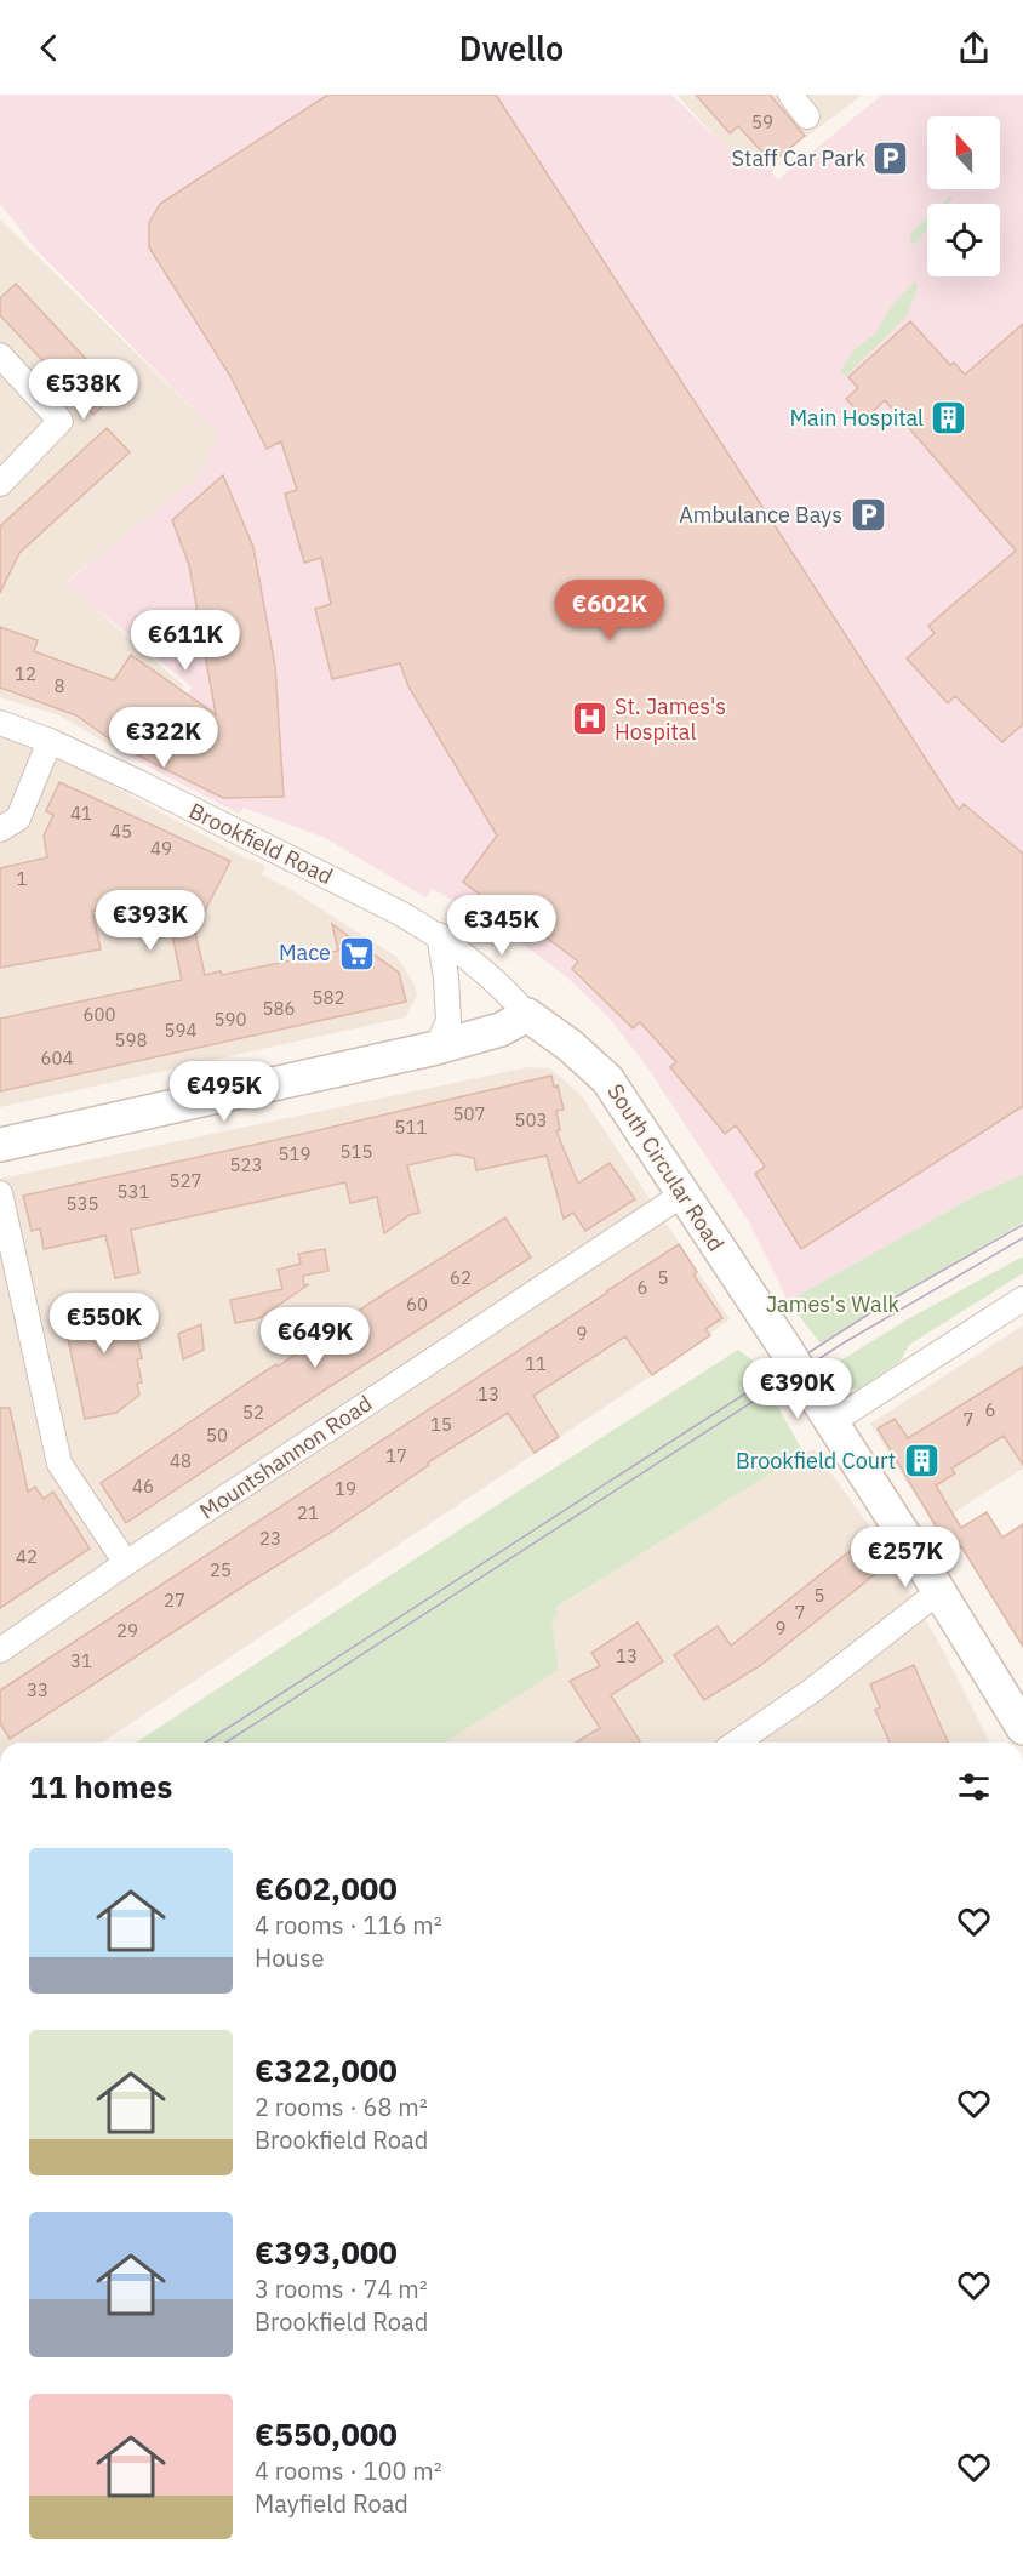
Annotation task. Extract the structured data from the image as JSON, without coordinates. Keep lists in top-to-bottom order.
{
  "streets": {
    "main road": ["South Circular Road"],
    "street": ["Brookfield Road", "Mountshannon Road"]
  },
  "crossings": [
    ["Brookfield Road", "South Circular Road"],
    ["South Circular Road", "Mountshannon Road"]
  ],
  "parks": ["James's Walk"],
  "places": {
    "parking": ["Staff Car Park", "Ambulance Bays"],
    "building": ["Main Hospital", "Brookfield Court"],
    "hospital": ["St. James's Hospital"],
    "supermarket": ["Mace"]
  },
  "house_numbers": [
    "59",
    "12",
    "8",
    "41",
    "45",
    "49",
    "1",
    "582",
    "586",
    "600",
    "590",
    "594",
    "598",
    "604",
    "507",
    "503",
    "511",
    "515",
    "519",
    "523",
    "527",
    "531",
    "535",
    "62",
    "5",
    "6",
    "60",
    "9",
    "11",
    "13",
    "6",
    "52",
    "7",
    "15",
    "50",
    "17",
    "48",
    "46",
    "19",
    "21",
    "23",
    "42",
    "25",
    "5",
    "27",
    "7",
    "9",
    "29",
    "13",
    "31",
    "33"
  ],
  "north": "top",
  "page": {
    "header": "Dwello",
    "price": [
      "€538K",
      "€602K",
      "€611K",
      "€322K",
      "€393K",
      "€345K",
      "€495K",
      "€550K",
      "€649K",
      "€390K",
      "€257K"
    ],
    "heading": "11 homes",
    "list": [
      {
        "name": "€602,000",
        "note": "4 rooms · 116 m² · House"
      },
      {
        "name": "€322,000",
        "note": "2 rooms · 68 m² · Brookfield Road"
      },
      {
        "name": "€393,000",
        "note": "3 rooms · 74 m² · Brookfield Road"
      },
      {
        "name": "€550,000",
        "note": "4 rooms · 100 m² · Mayfield Road"
      }
    ]
  }
}
